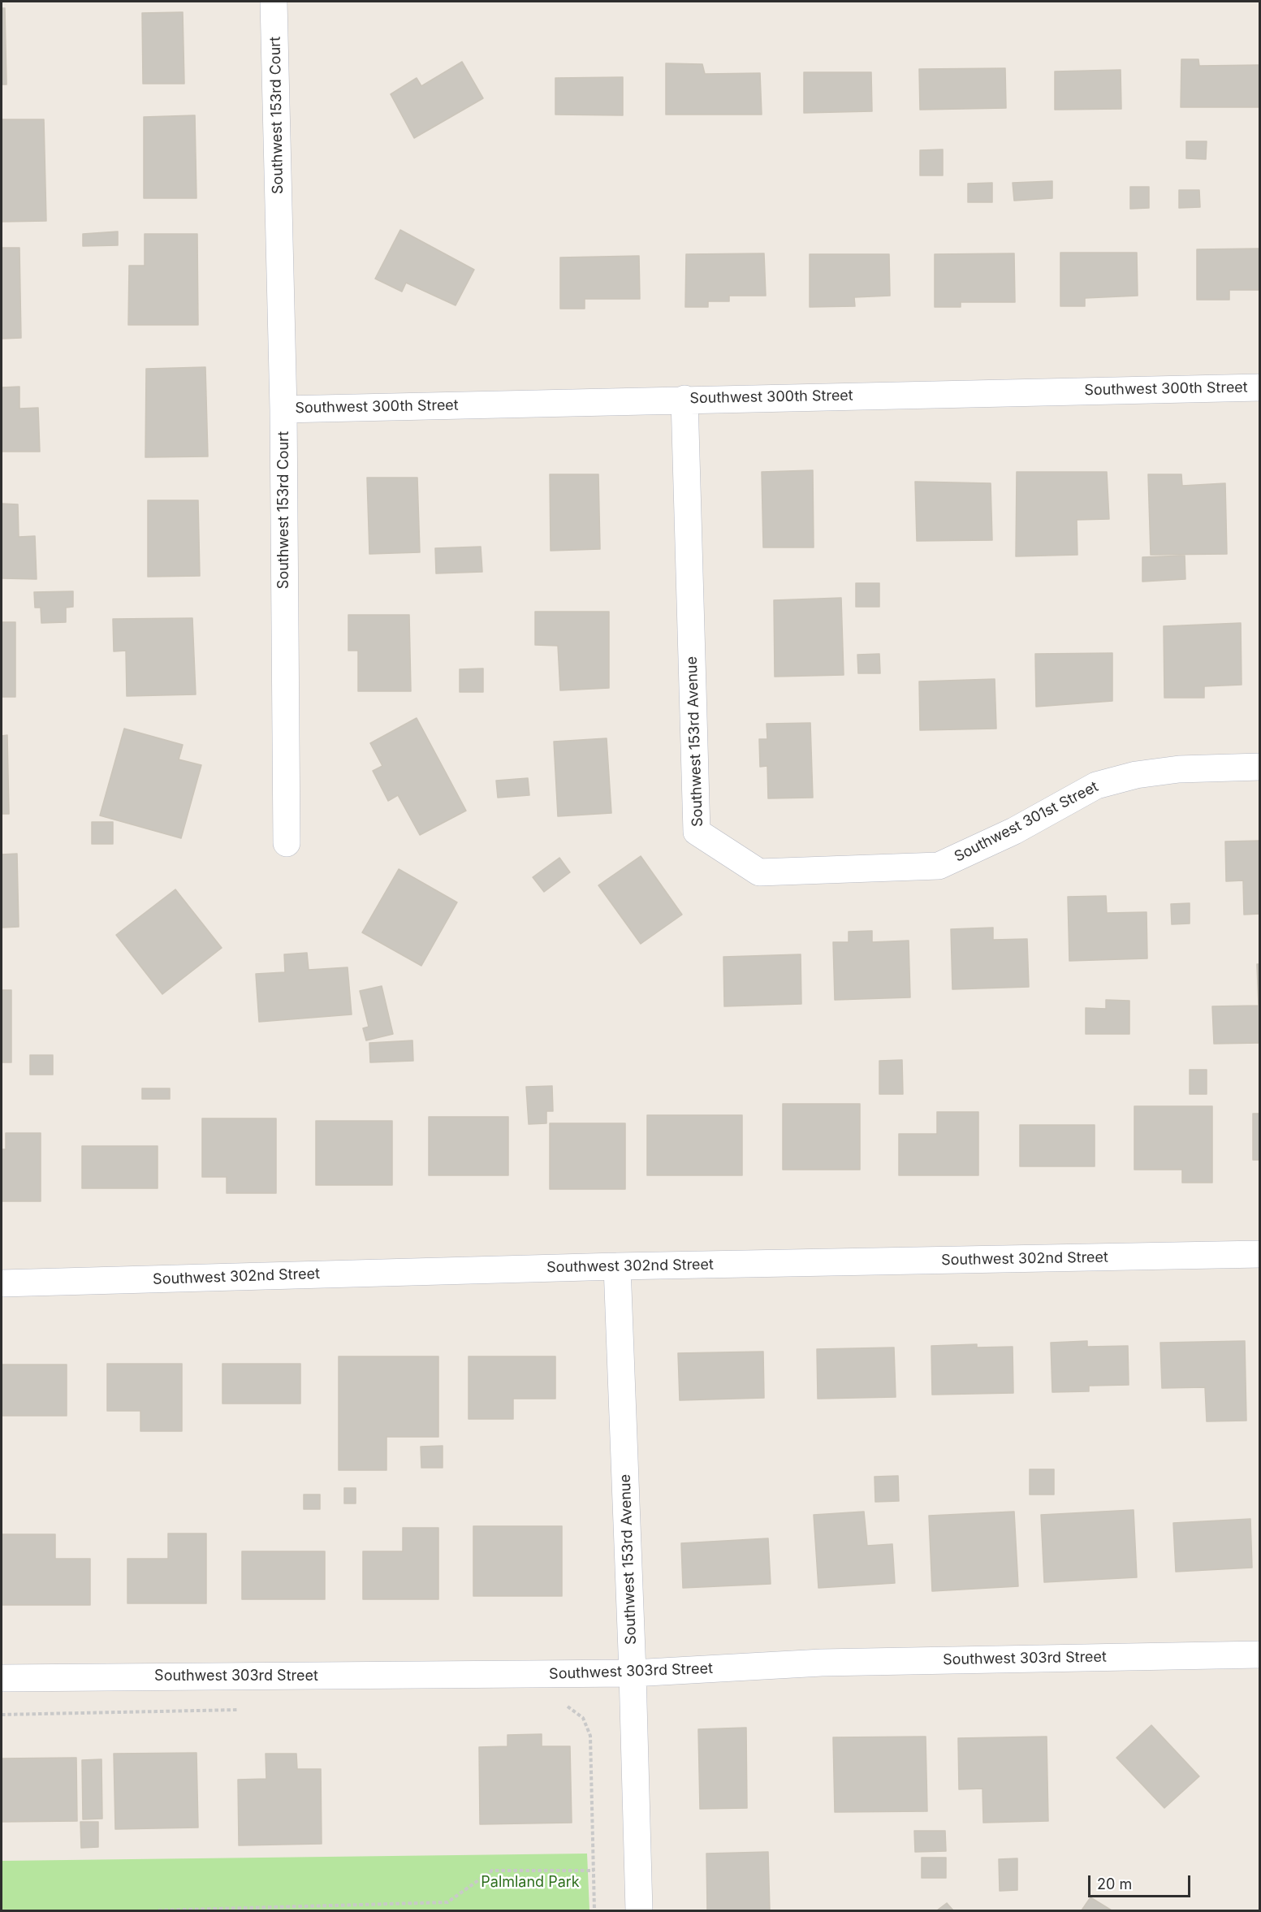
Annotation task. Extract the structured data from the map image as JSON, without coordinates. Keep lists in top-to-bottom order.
{
  "streets": {
    "street": [
      "Southwest 153rd Court",
      "Southwest 300th Street",
      "Southwest 153rd Avenue",
      "Southwest 301st Street",
      "Southwest 302nd Street",
      "Southwest 303rd Street"
    ]
  },
  "crossings": [
    ["Southwest 153rd Court", "Southwest 300th Street"],
    ["Southwest 300th Street", "Southwest 153rd Avenue"],
    ["Southwest 153rd Avenue", "Southwest 301st Street"],
    ["Southwest 153rd Avenue", "Southwest 302nd Street"],
    ["Southwest 153rd Avenue", "Southwest 303rd Street"]
  ],
  "parks": ["Palmland Park"],
  "scale_bar": "20 m"
}
